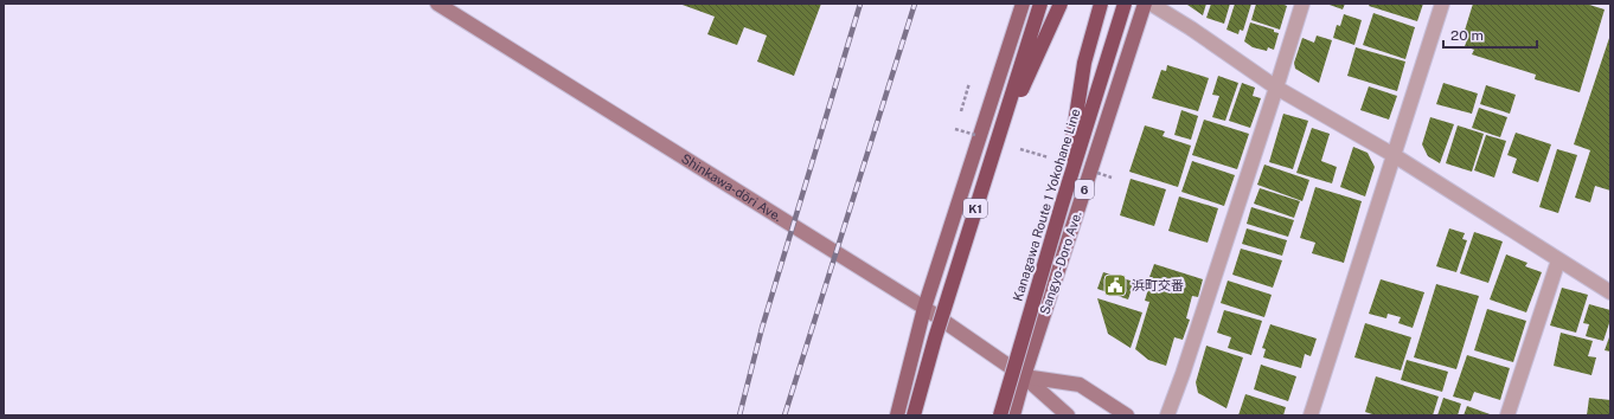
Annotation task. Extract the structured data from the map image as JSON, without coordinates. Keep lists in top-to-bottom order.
{
  "streets": {
    "highway": ["Kanagawa Route 1 Yokohane Line", "K1"],
    "main road": ["Shinkawa-dōri Ave.", "6", "Sangyo-Doro Ave."]
  },
  "crossings": [
    ["Shinkawa-dōri Ave.", "Sangyo-Doro Ave."]
  ],
  "places": {
    "public building": ["浜町交番"]
  },
  "scale_bar": "20 m"
}
